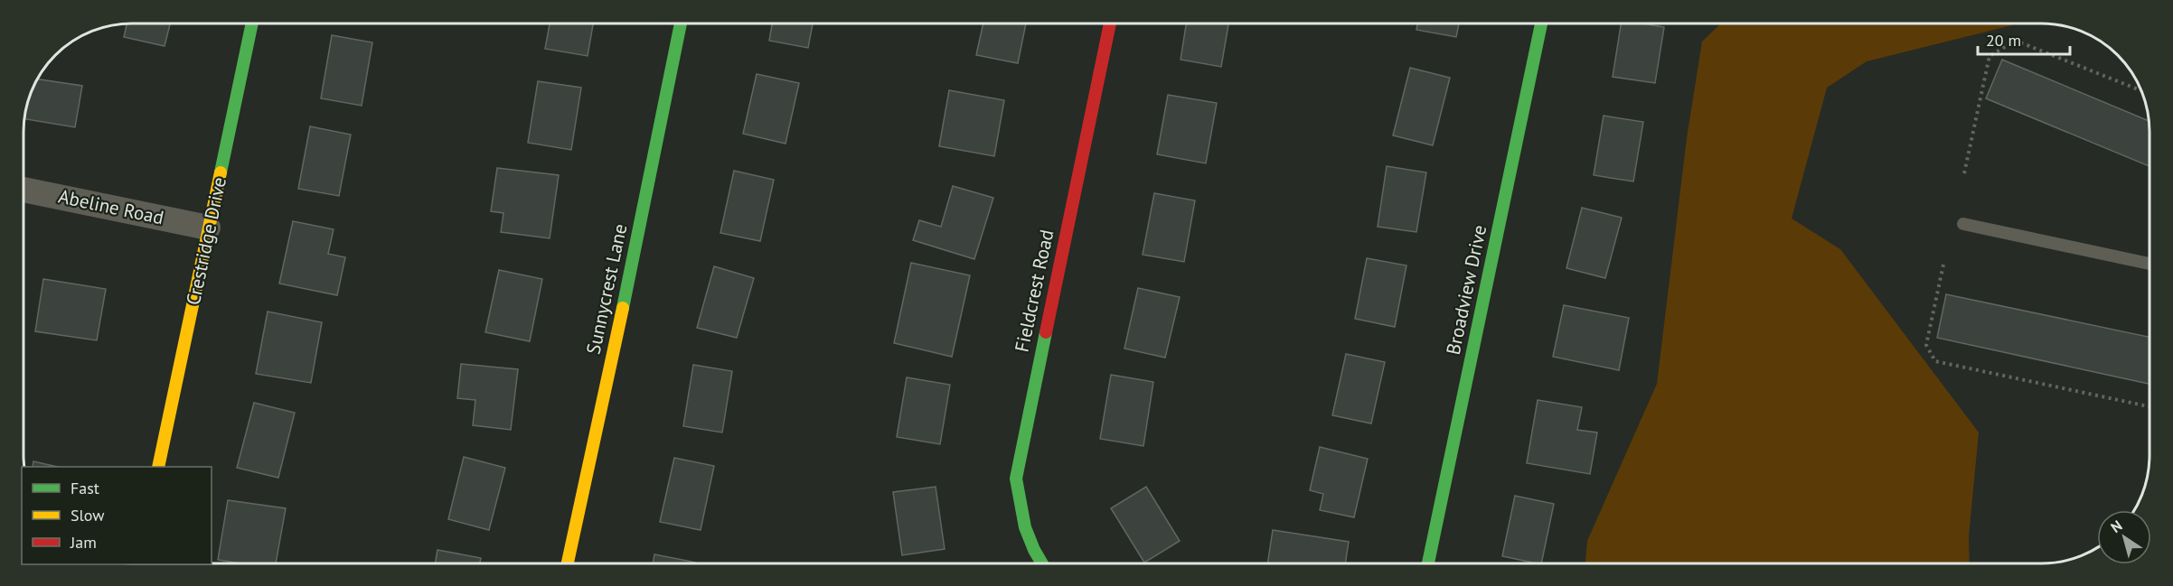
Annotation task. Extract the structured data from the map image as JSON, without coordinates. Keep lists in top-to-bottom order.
{
  "streets": {
    "street": [
      "Abeline Road",
      "Crestridge Drive",
      "Sunnycrest Lane",
      "Broadview Drive",
      "Fieldcrest Road"
    ]
  },
  "crossings": [
    ["Abeline Road", "Crestridge Drive"]
  ],
  "legend": ["Fast", "Slow", "Jam"],
  "scale_bar": "20 m",
  "north": "top left"
}
